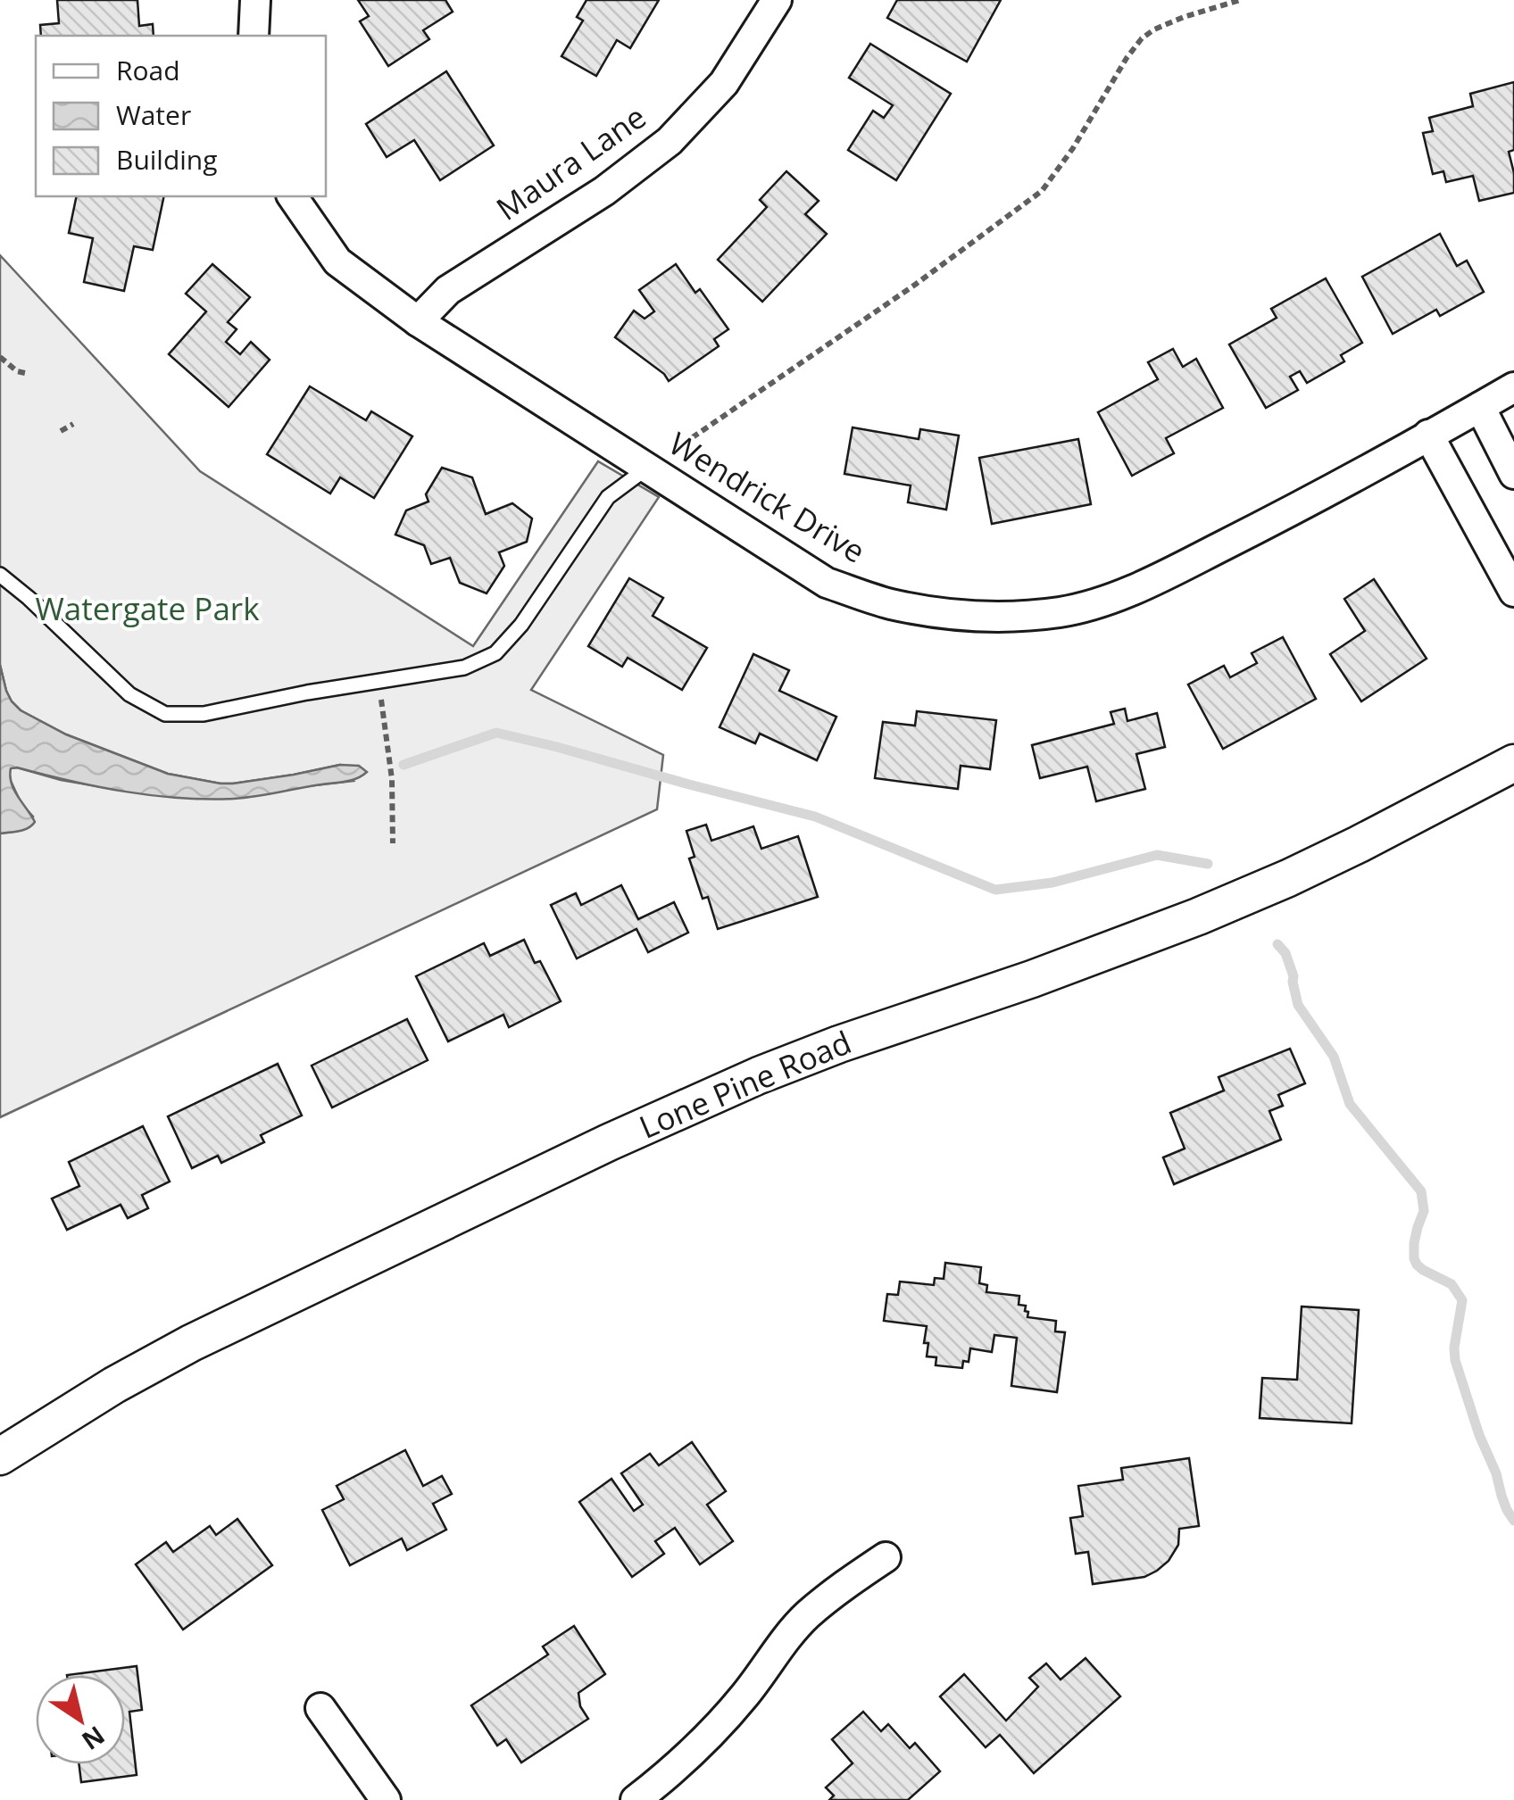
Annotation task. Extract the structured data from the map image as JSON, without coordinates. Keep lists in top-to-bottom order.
{
  "streets": {
    "street": ["Maura Lane", "Wendrick Drive", "Lone Pine Road"]
  },
  "crossings": [
    ["Maura Lane", "Wendrick Drive"]
  ],
  "parks": ["Watergate Park"],
  "legend": ["Road", "Water", "Building"],
  "north": "bottom right"
}
